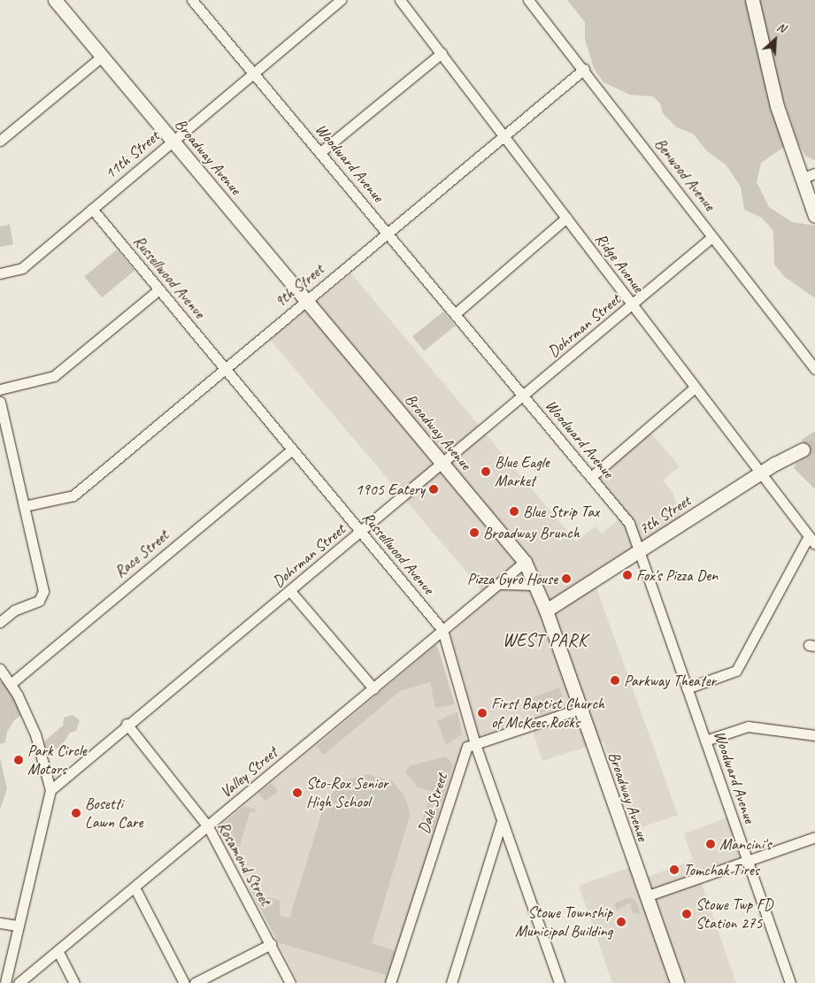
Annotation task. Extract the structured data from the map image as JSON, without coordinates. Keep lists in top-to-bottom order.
{
  "streets": {
    "street": [
      "11th Street",
      "Broadway Avenue",
      "Woodward Avenue",
      "Benwood Avenue",
      "Ridge Avenue",
      "Russellwood Avenue",
      "9th Street",
      "Dohrman Street",
      "7th Street",
      "Race Street",
      "Valley Street",
      "Dale Street",
      "Rosamond Street"
    ]
  },
  "crossings": [
    ["11th Street", "Broadway Avenue"],
    ["11th Street", "Woodward Avenue"],
    ["11th Street", "Russellwood Avenue"],
    ["Broadway Avenue", "9th Street"],
    ["Broadway Avenue", "Dohrman Street"],
    ["Broadway Avenue", "7th Street"],
    ["Broadway Avenue", "Valley Street"],
    ["Woodward Avenue", "9th Street"],
    ["Woodward Avenue", "Dohrman Street"],
    ["Woodward Avenue", "7th Street"],
    ["Benwood Avenue", "9th Street"],
    ["Ridge Avenue", "9th Street"],
    ["Ridge Avenue", "Dohrman Street"],
    ["Ridge Avenue", "7th Street"],
    ["Russellwood Avenue", "9th Street"],
    ["Russellwood Avenue", "Dohrman Street"],
    ["Russellwood Avenue", "Race Street"],
    ["Russellwood Avenue", "Valley Street"],
    ["Russellwood Avenue", "Dale Street"],
    ["Dohrman Street", "Rosamond Street"],
    ["Valley Street", "Rosamond Street"]
  ],
  "districts": ["WEST PARK"],
  "places": [
    "Blue Eagle Market",
    "1905 Eatery",
    "Blue Strip Tax",
    "Broadway Brunch",
    "Fox's Pizza Den",
    "Pizza Gyro House",
    "Parkway Theater",
    "First Baptist Church of McKees Rocks",
    "Park Circle Motors",
    "Sto-Rox Senior High School",
    "Bosetti Lawn Care",
    "Mancini's",
    "Tomchak Tires",
    "Stowe Twp FD Station 275",
    "Stowe Township Municipal Building"
  ],
  "north": "top right"
}
